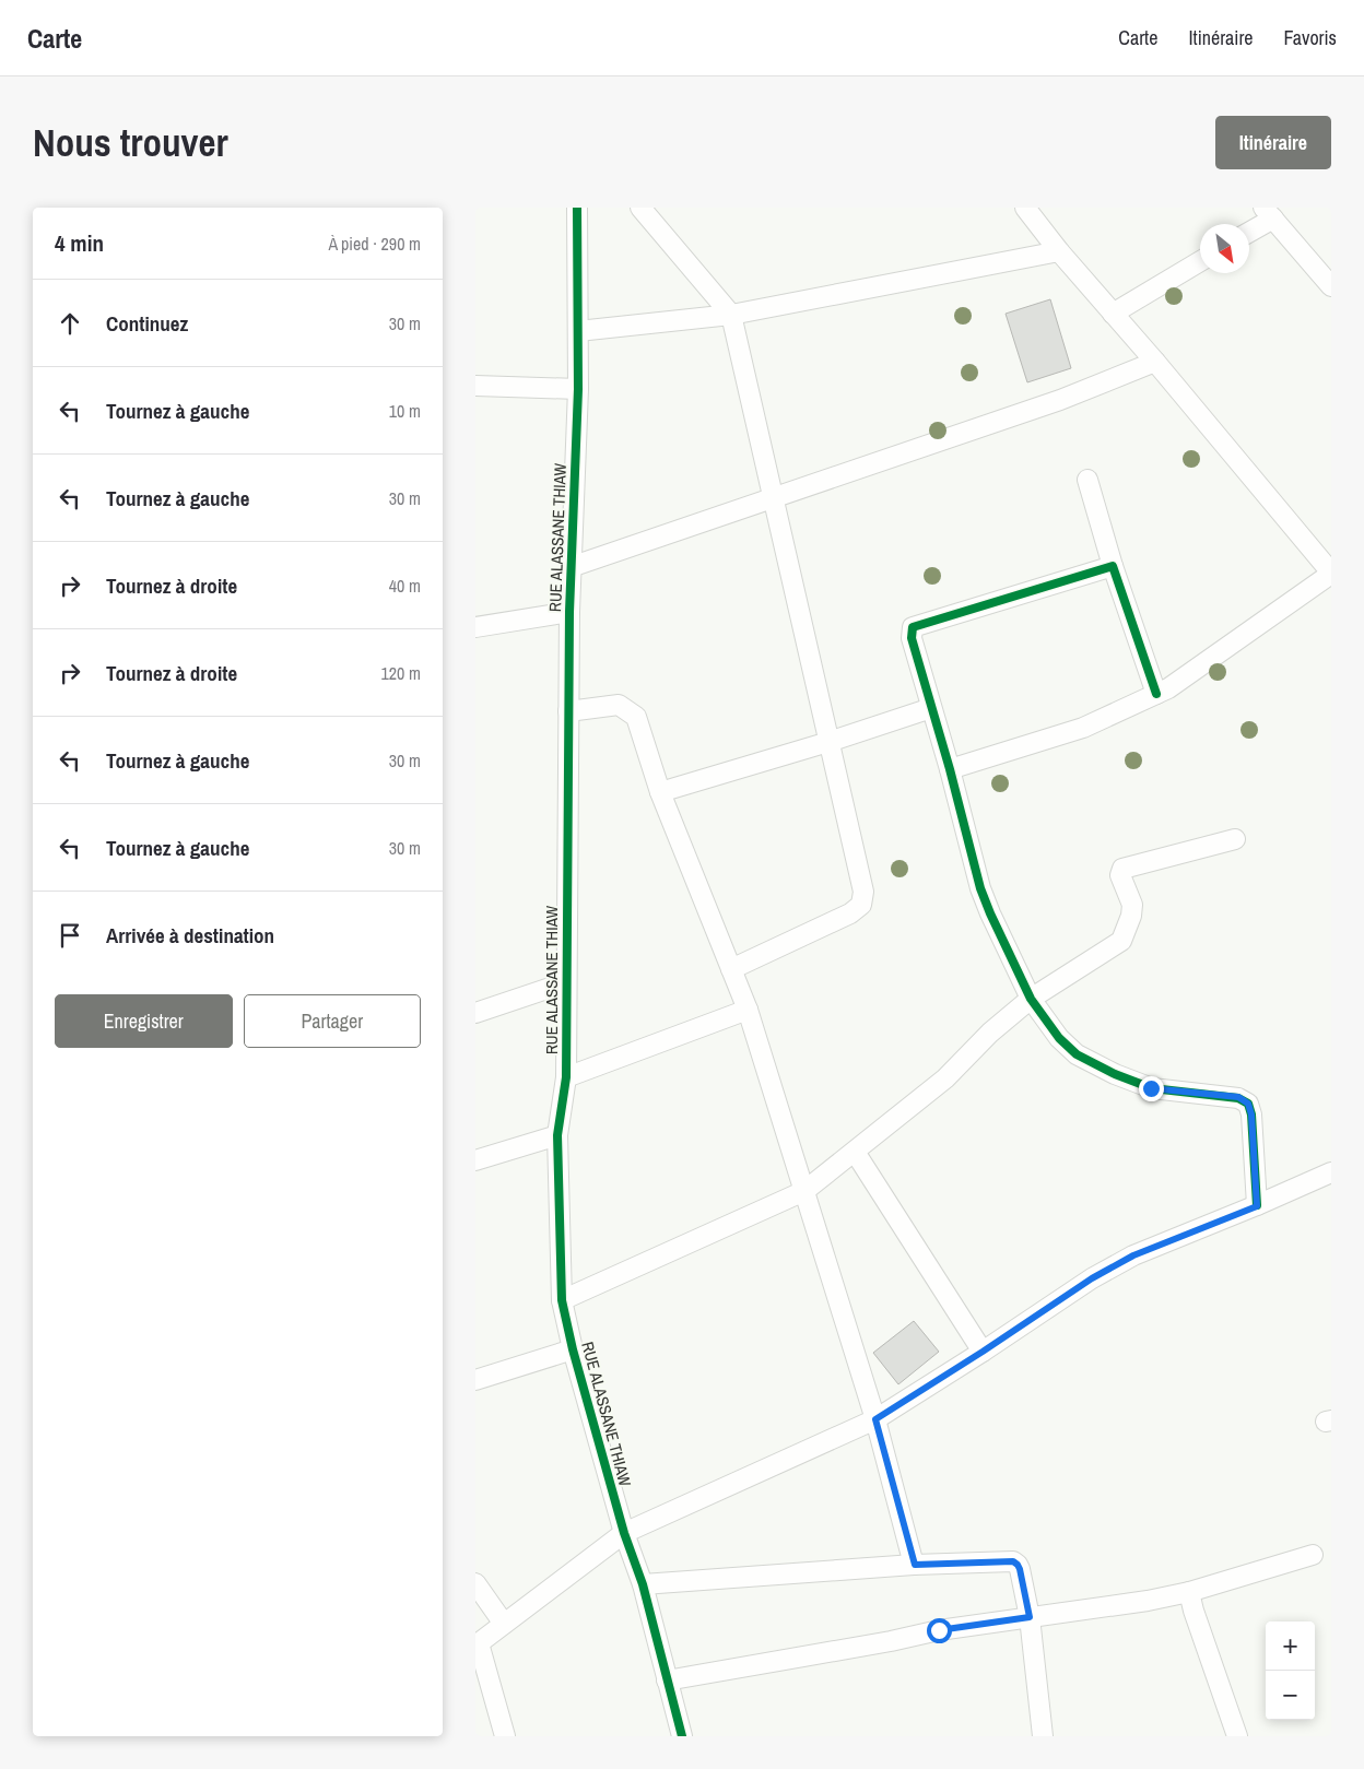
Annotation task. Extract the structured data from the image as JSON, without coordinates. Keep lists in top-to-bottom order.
{
  "streets": {
    "street": ["RUE ALASSANE THIAW"]
  },
  "north": "bottom right",
  "page": {
    "header": "Carte",
    "nav": ["Carte", "Itinéraire", "Favoris"],
    "buttons": [
      "Itinéraire",
      ["Enregistrer", "Partager"]
    ],
    "title": "Nous trouver",
    "heading": ["4 min", "À pied · 290 m"],
    "list": [
      ["Continuez", "30 m"],
      ["Tournez à gauche", "10 m"],
      ["Tournez à gauche", "30 m"],
      ["Tournez à droite", "40 m"],
      ["Tournez à droite", "120 m"],
      ["Tournez à gauche", "30 m"],
      ["Tournez à gauche", "30 m"],
      "Arrivée à destination"
    ],
    "map_buttons": ["+", "−"]
  }
}
